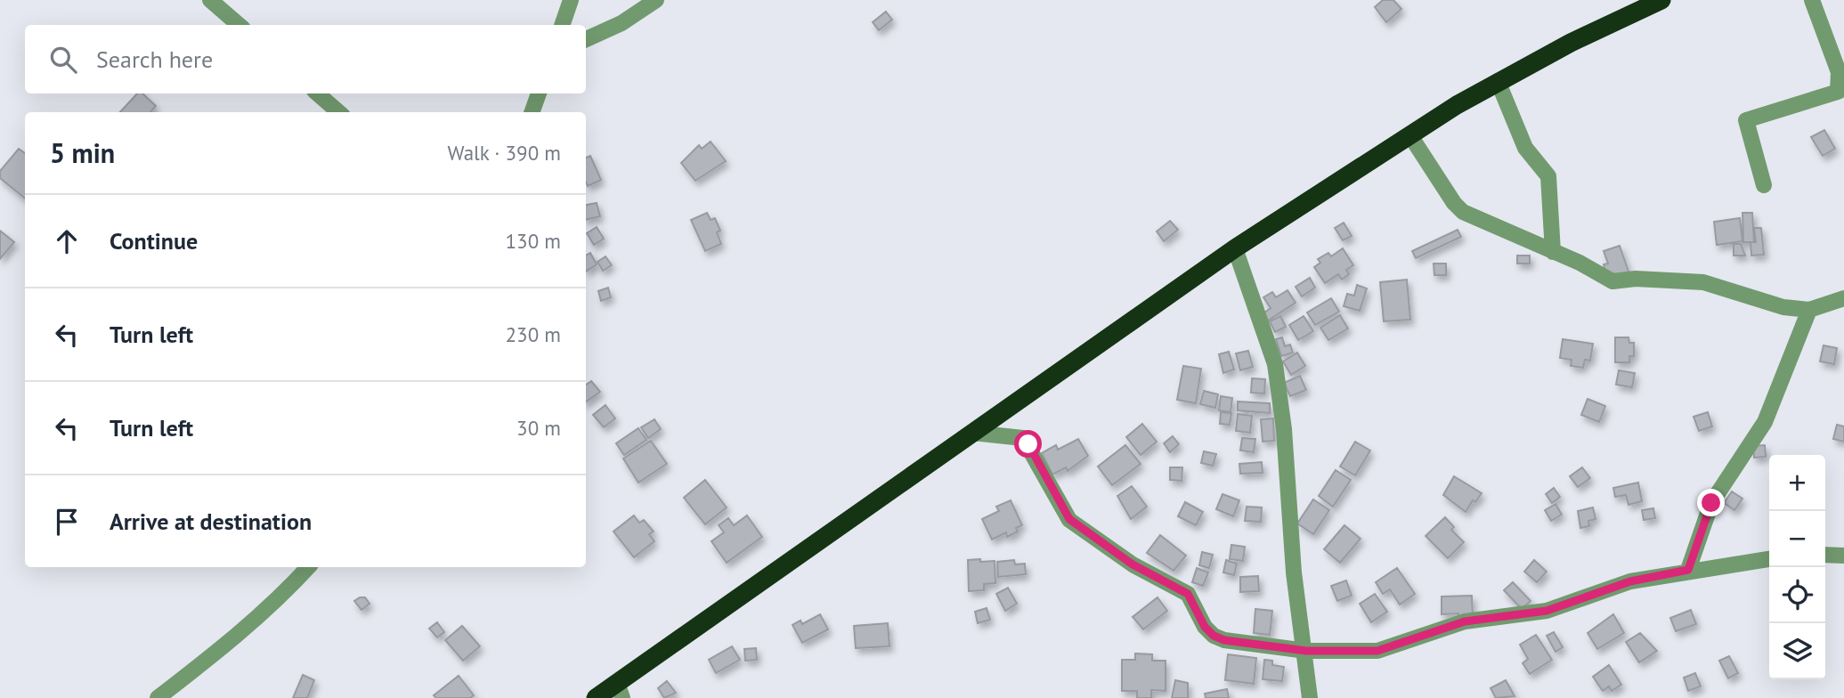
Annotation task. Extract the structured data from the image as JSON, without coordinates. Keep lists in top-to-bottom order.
{
  "page": {
    "search": "Search here",
    "heading": ["5 min", "Walk · 390 m"],
    "list": [
      ["Continue", "130 m"],
      ["Turn left", "230 m"],
      ["Turn left", "30 m"],
      "Arrive at destination"
    ],
    "map_buttons": ["+", "−"]
  }
}
